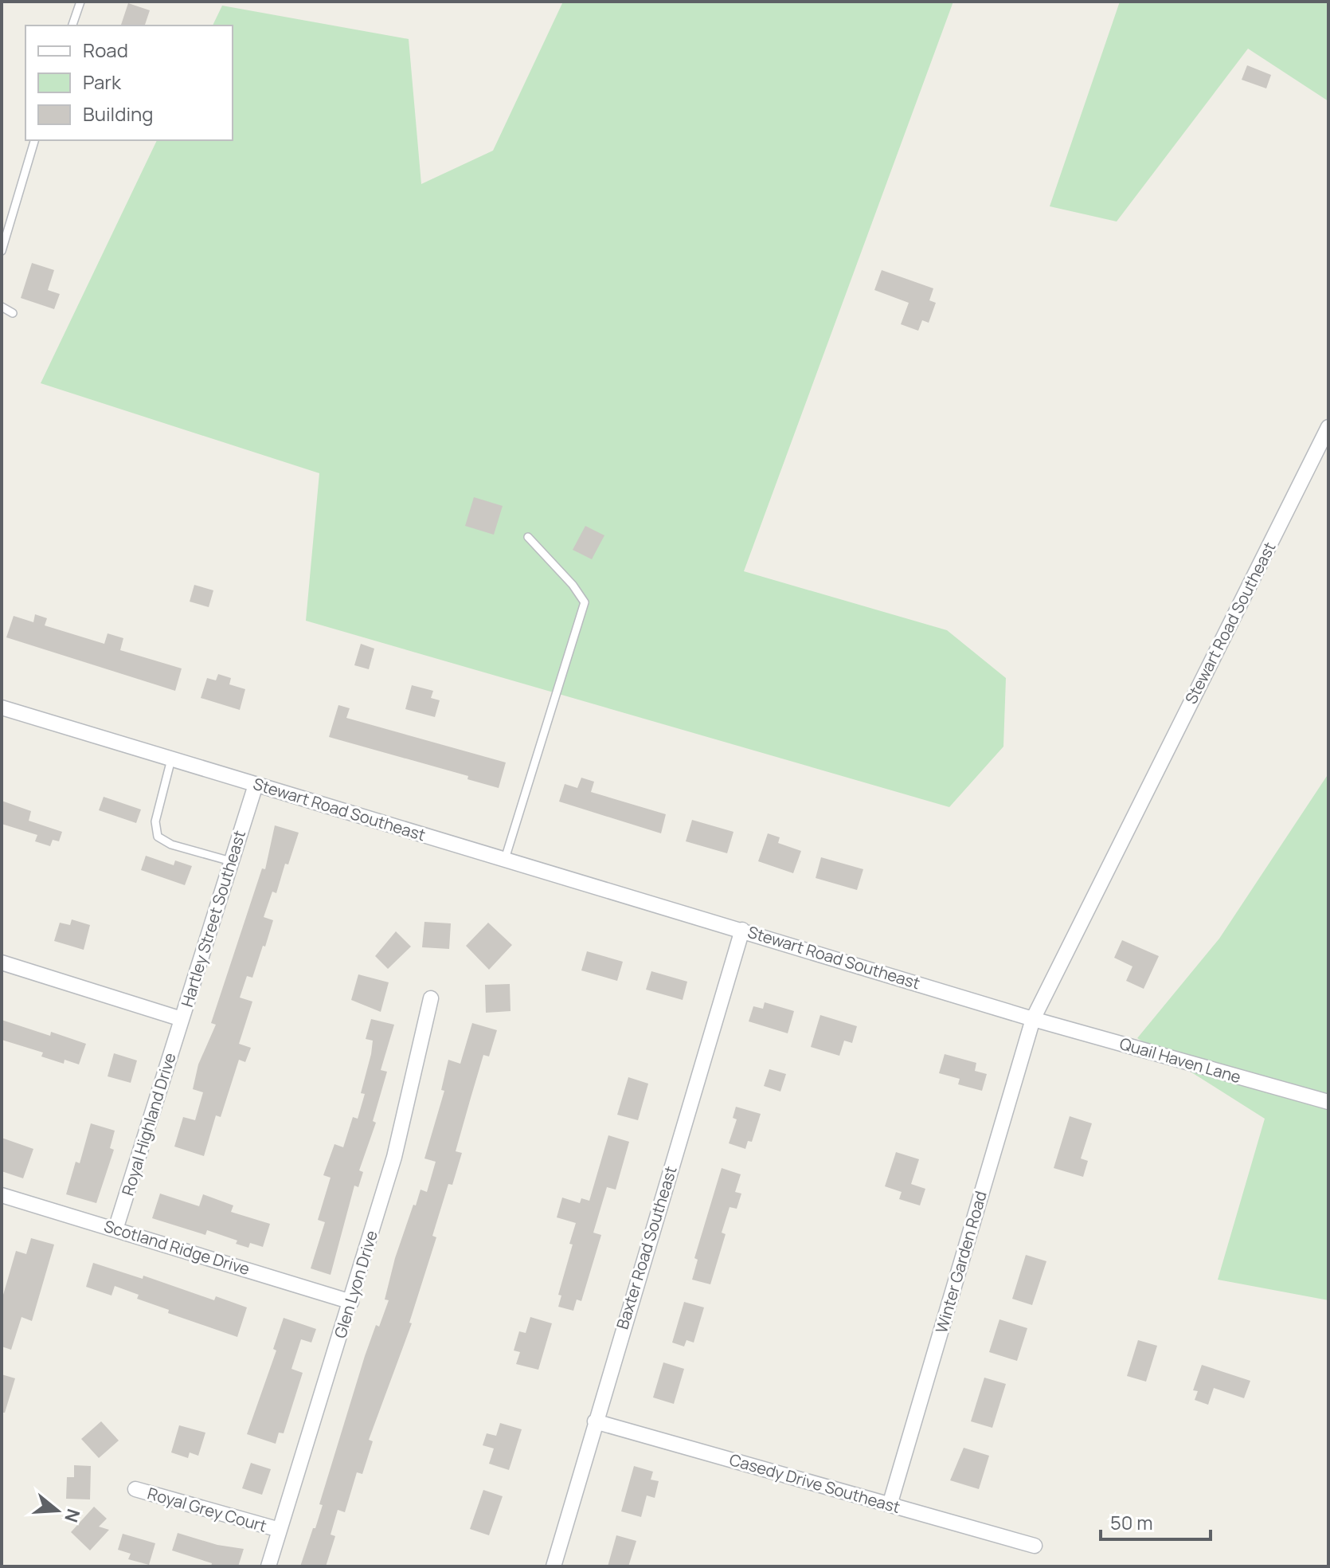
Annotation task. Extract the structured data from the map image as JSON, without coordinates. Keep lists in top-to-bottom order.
{
  "streets": {
    "street": [
      "Stewart Road Southeast",
      "Hartley Street Southeast",
      "Quail Haven Lane",
      "Royal Highland Drive",
      "Scotland Ridge Drive",
      "Baxter Road Southeast",
      "Winter Garden Road",
      "Glen Lyon Drive",
      "Casedy Drive Southeast",
      "Royal Grey Court"
    ]
  },
  "crossings": [
    ["Stewart Road Southeast", "Hartley Street Southeast"],
    ["Stewart Road Southeast", "Quail Haven Lane"],
    ["Stewart Road Southeast", "Baxter Road Southeast"],
    ["Stewart Road Southeast", "Winter Garden Road"],
    ["Hartley Street Southeast", "Royal Highland Drive"],
    ["Quail Haven Lane", "Winter Garden Road"],
    ["Royal Highland Drive", "Scotland Ridge Drive"],
    ["Scotland Ridge Drive", "Glen Lyon Drive"],
    ["Baxter Road Southeast", "Casedy Drive Southeast"],
    ["Winter Garden Road", "Casedy Drive Southeast"],
    ["Glen Lyon Drive", "Royal Grey Court"]
  ],
  "legend": ["Road", "Park", "Building"],
  "scale_bar": "50 m",
  "north": "right"
}
